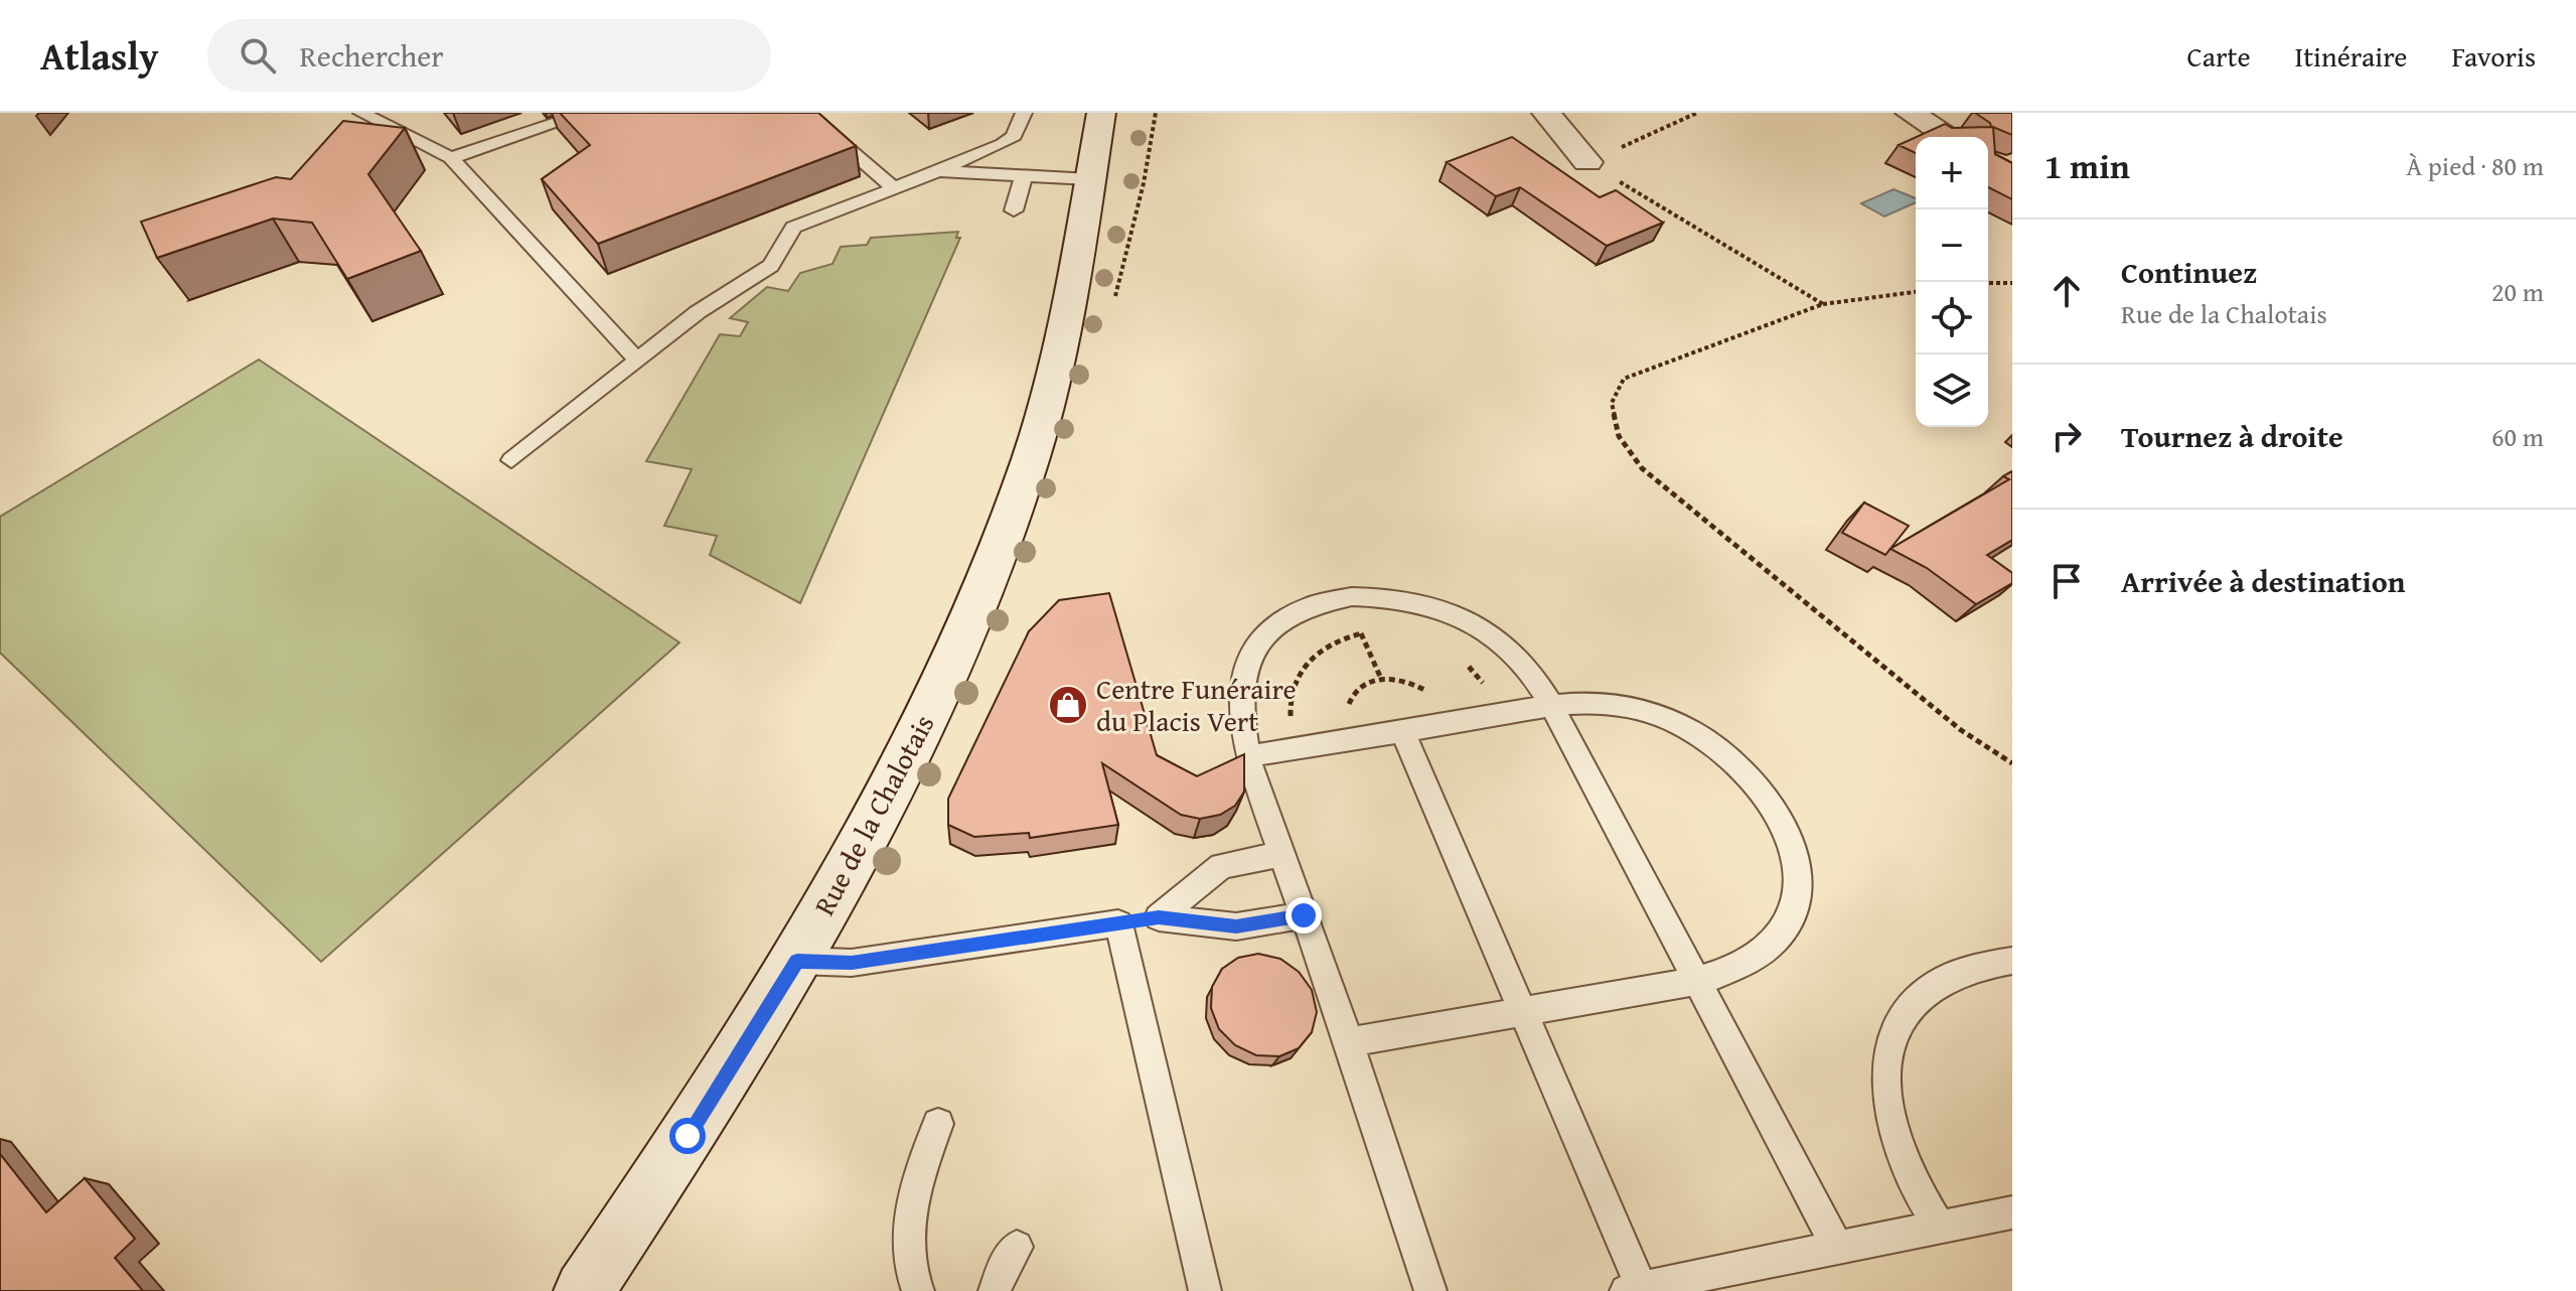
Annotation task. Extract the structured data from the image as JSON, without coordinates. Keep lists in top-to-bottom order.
{
  "streets": {
    "main road": ["Rue de la Chalotais"]
  },
  "places": {
    "shop": ["Centre Funéraire du Placis Vert"]
  },
  "page": {
    "header": "Atlasly",
    "search": "Rechercher",
    "nav": ["Carte", "Itinéraire", "Favoris"],
    "heading": ["1 min", "À pied · 80 m"],
    "map_buttons": ["+", "−"],
    "list": [
      ["Continuez", "Rue de la Chalotais", "20 m"],
      ["Tournez à droite", "60 m"],
      "Arrivée à destination"
    ]
  }
}
